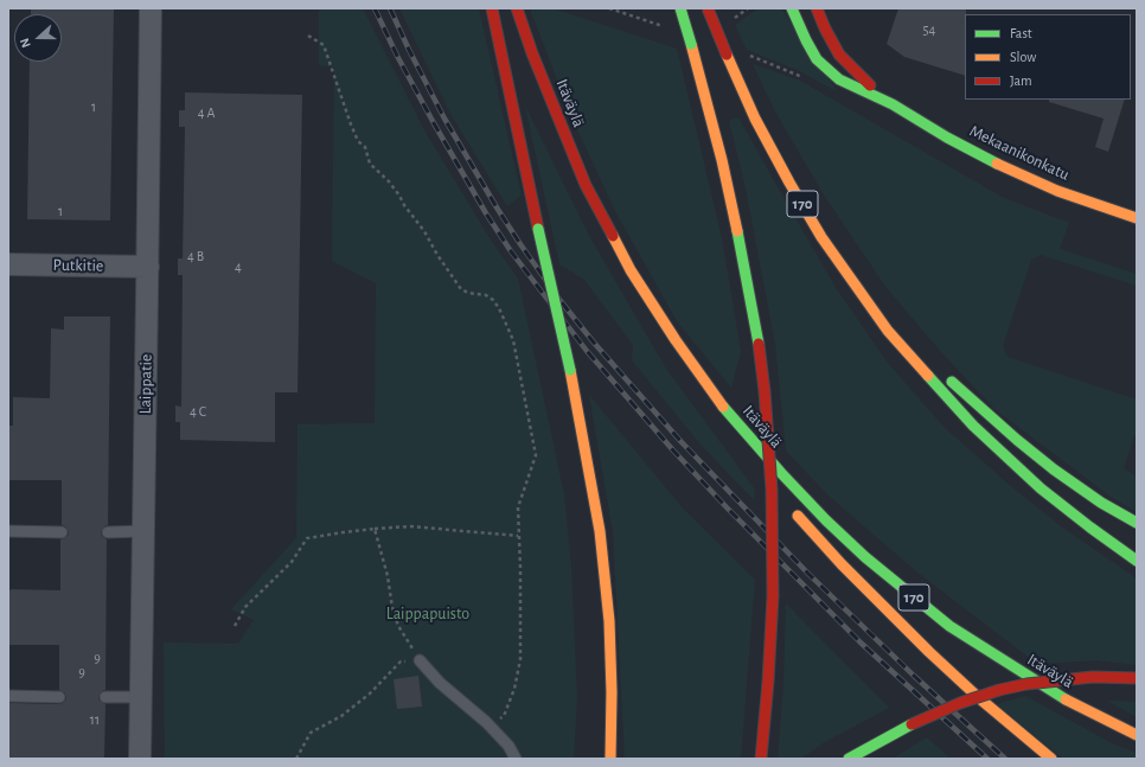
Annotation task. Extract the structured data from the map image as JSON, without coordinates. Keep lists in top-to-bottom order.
{
  "streets": {
    "main road": ["Itäväylä", "Mekaanikonkatu", "170"],
    "street": ["Putkitie", "Laippatie"]
  },
  "crossings": [
    ["Putkitie", "Laippatie"]
  ],
  "parks": ["Laippapuisto"],
  "house_numbers": [
    "54",
    "1",
    "4 A",
    "1",
    "4 B",
    "4",
    "4 C",
    "9",
    "9",
    "11"
  ],
  "legend": ["Fast", "Slow", "Jam"],
  "north": "left"
}
